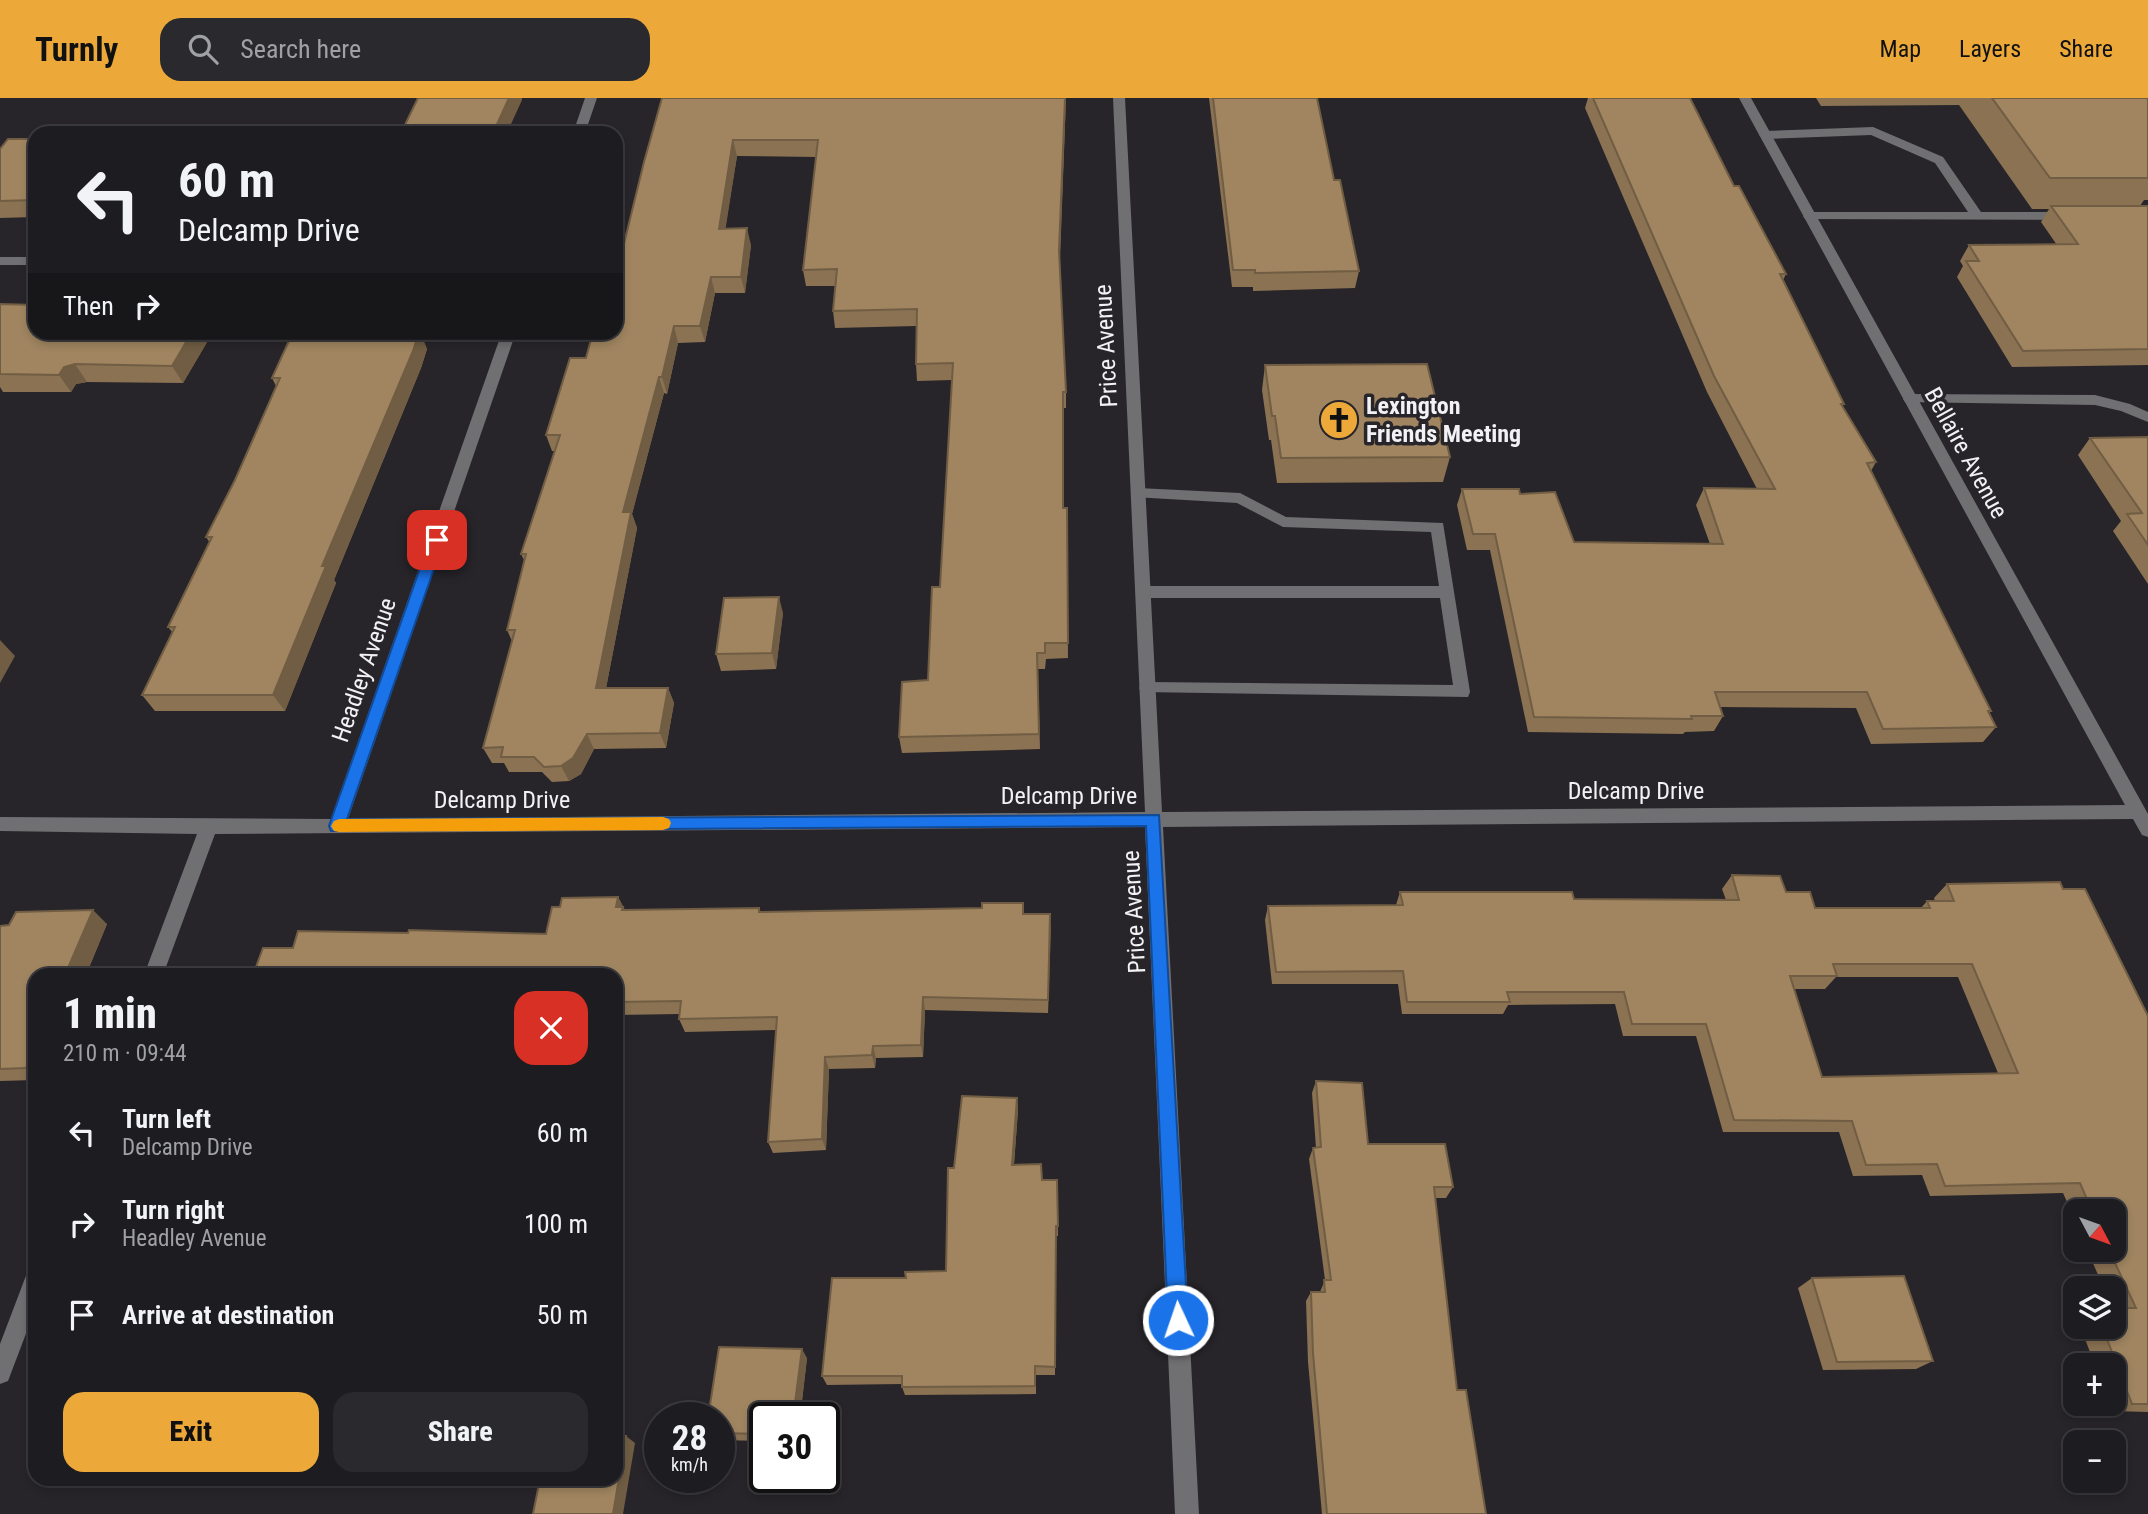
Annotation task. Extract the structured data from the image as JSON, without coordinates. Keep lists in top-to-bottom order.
{
  "streets": {
    "street": [
      "Price Avenue",
      "Bellaire Avenue",
      "Headley Avenue",
      "Delcamp Drive"
    ]
  },
  "crossings": [
    ["Price Avenue", "Delcamp Drive"],
    ["Bellaire Avenue", "Delcamp Drive"],
    ["Headley Avenue", "Delcamp Drive"]
  ],
  "places": {
    "church": ["Lexington Friends Meeting"]
  },
  "north": "bottom right",
  "page": {
    "header": "Turnly",
    "search": "Search here",
    "nav": ["Map", "Layers", "Share"],
    "turn": ["60 m", "Delcamp Drive"],
    "then": "Then",
    "heading": ["1 min", "210 m · 09:44"],
    "list": [
      {
        "name": "Turn left",
        "note": "Delcamp Drive",
        "value": "60 m"
      },
      {
        "name": "Turn right",
        "note": "Headley Avenue",
        "value": "100 m"
      },
      {
        "name": "Arrive at destination",
        "value": "50 m"
      }
    ],
    "map_buttons": ["+", "−"],
    "buttons": ["Exit", "Share"],
    "speed": "28 km/h",
    "limit": "30"
  }
}
